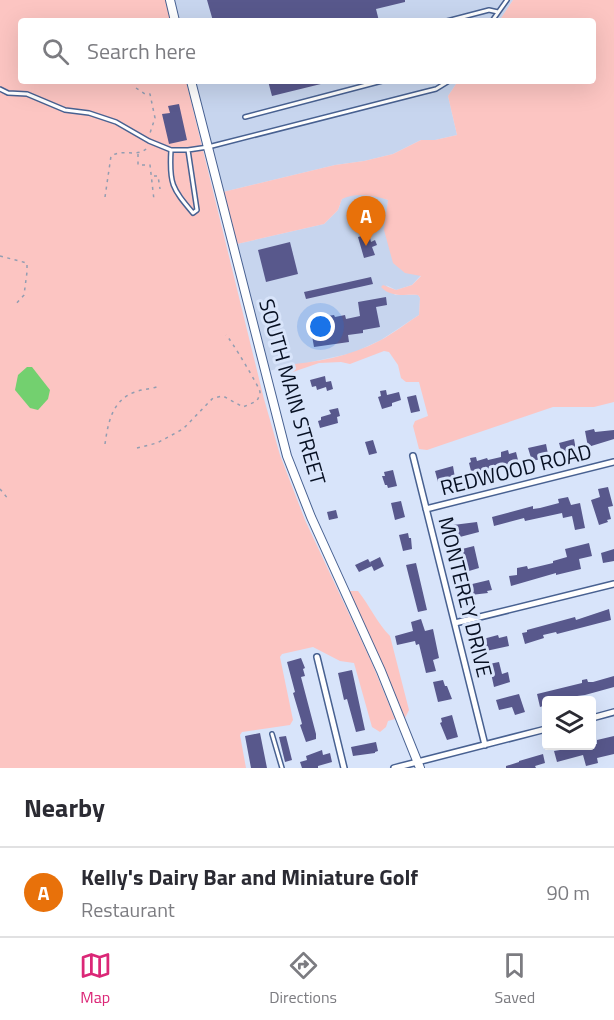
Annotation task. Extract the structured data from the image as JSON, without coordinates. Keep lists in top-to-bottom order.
{
  "streets": {
    "street": ["SOUTH MAIN STREET", "REDWOOD ROAD", "MONTEREY DRIVE"]
  },
  "crossings": [
    ["REDWOOD ROAD", "MONTEREY DRIVE"]
  ],
  "page": {
    "search": "Search here",
    "pins": "A",
    "heading": "Nearby",
    "list": [
      {
        "mark": "A",
        "name": "Kelly's Dairy Bar and Miniature Golf",
        "note": "Restaurant",
        "value": "90 m"
      }
    ],
    "nav": ["Map", "Directions", "Saved"]
  }
}
